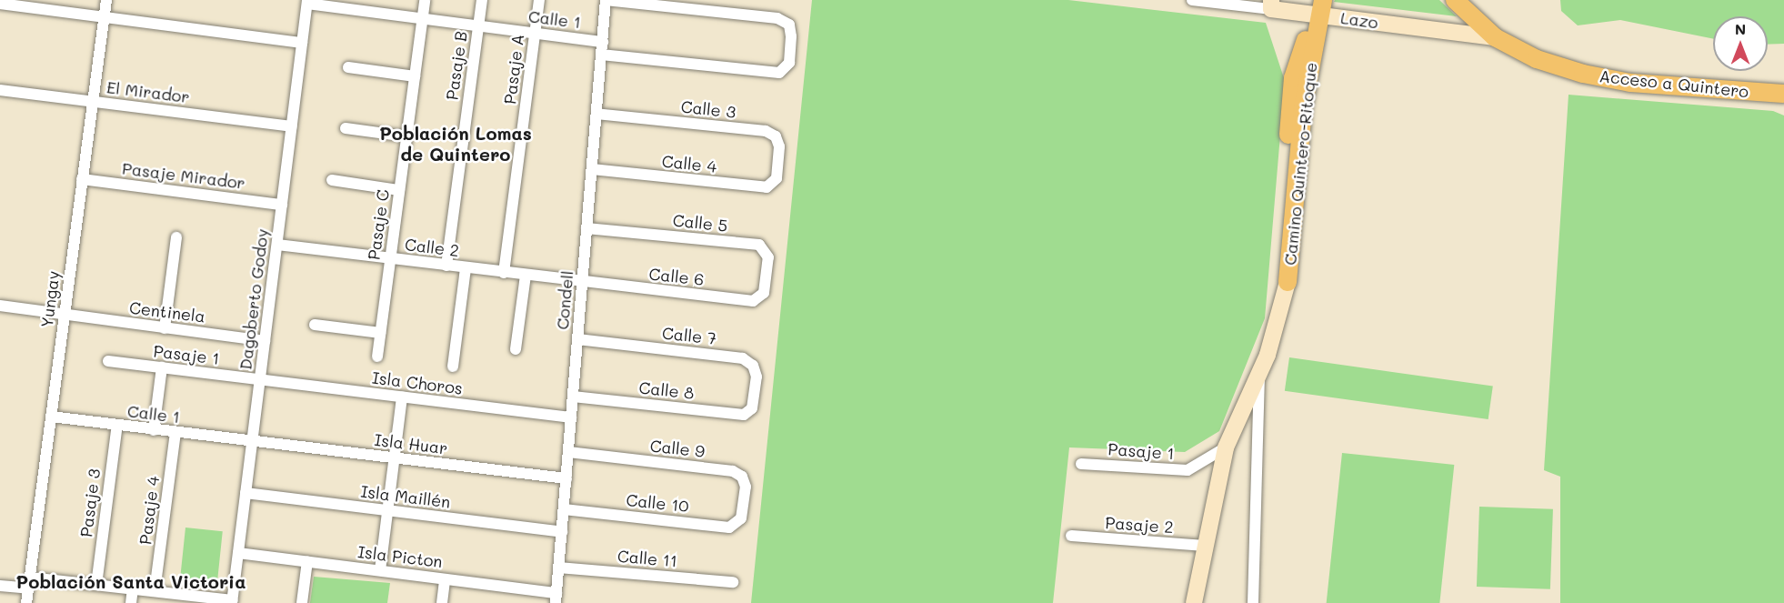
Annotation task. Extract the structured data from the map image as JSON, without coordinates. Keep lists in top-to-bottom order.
{
  "streets": {
    "main road": ["Lazo", "Acceso a Quintero", "Camino Quintero-Ritoque"],
    "street": [
      "Calle 1",
      "Pasaje B",
      "Pasaje A",
      "El Mirador",
      "Calle 3",
      "Calle 4",
      "Pasaje Mirador",
      "Calle 5",
      "Pasaje C",
      "Calle 2",
      "Calle 6",
      "Yungay",
      "Dagoberto Godoy",
      "Condell",
      "Centinela",
      "Calle 7",
      "Pasaje 1",
      "Isla Choros",
      "Calle 8",
      "Isla Huar",
      "Calle 9",
      "Isla Maillén",
      "Pasaje 3",
      "Calle 10",
      "Pasaje 4",
      "Pasaje 2",
      "Isla Picton",
      "Calle 11"
    ]
  },
  "crossings": [
    ["Calle 1", "Pasaje B"],
    ["Calle 1", "Pasaje A"],
    ["Calle 1", "Pasaje C"],
    ["Calle 1", "Yungay"],
    ["Calle 1", "Dagoberto Godoy"],
    ["Calle 1", "Condell"],
    ["Calle 1", "Isla Huar"],
    ["Calle 1", "Pasaje 3"],
    ["Calle 1", "Pasaje 4"],
    ["Lazo", "Acceso a Quintero"],
    ["Lazo", "Camino Quintero-Ritoque"],
    ["Pasaje B", "Calle 2"],
    ["Pasaje A", "Calle 2"],
    ["El Mirador", "Yungay"],
    ["El Mirador", "Dagoberto Godoy"],
    ["Calle 3", "Calle 4"],
    ["Calle 3", "Condell"],
    ["Calle 4", "Condell"],
    ["Camino Quintero-Ritoque", "Pasaje 1"],
    ["Camino Quintero-Ritoque", "Pasaje 2"],
    ["Pasaje Mirador", "Yungay"],
    ["Pasaje Mirador", "Dagoberto Godoy"],
    ["Calle 5", "Calle 6"],
    ["Calle 5", "Condell"],
    ["Pasaje C", "Calle 2"],
    ["Calle 2", "Calle 6"],
    ["Calle 2", "Dagoberto Godoy"],
    ["Calle 2", "Condell"],
    ["Calle 6", "Condell"],
    ["Yungay", "Centinela"],
    ["Dagoberto Godoy", "Centinela"],
    ["Dagoberto Godoy", "Pasaje 1"],
    ["Dagoberto Godoy", "Isla Choros"],
    ["Dagoberto Godoy", "Isla Huar"],
    ["Dagoberto Godoy", "Isla Maillén"],
    ["Dagoberto Godoy", "Isla Picton"],
    ["Condell", "Calle 7"],
    ["Condell", "Isla Choros"],
    ["Condell", "Calle 8"],
    ["Condell", "Isla Huar"],
    ["Condell", "Calle 9"],
    ["Condell", "Isla Maillén"],
    ["Condell", "Calle 10"],
    ["Condell", "Isla Picton"],
    ["Condell", "Calle 11"],
    ["Calle 7", "Calle 8"],
    ["Pasaje 1", "Isla Choros"],
    ["Calle 9", "Calle 10"]
  ],
  "districts": ["Población Lomas de Quintero", "Población Santa Victoria"],
  "north": "top"
}
